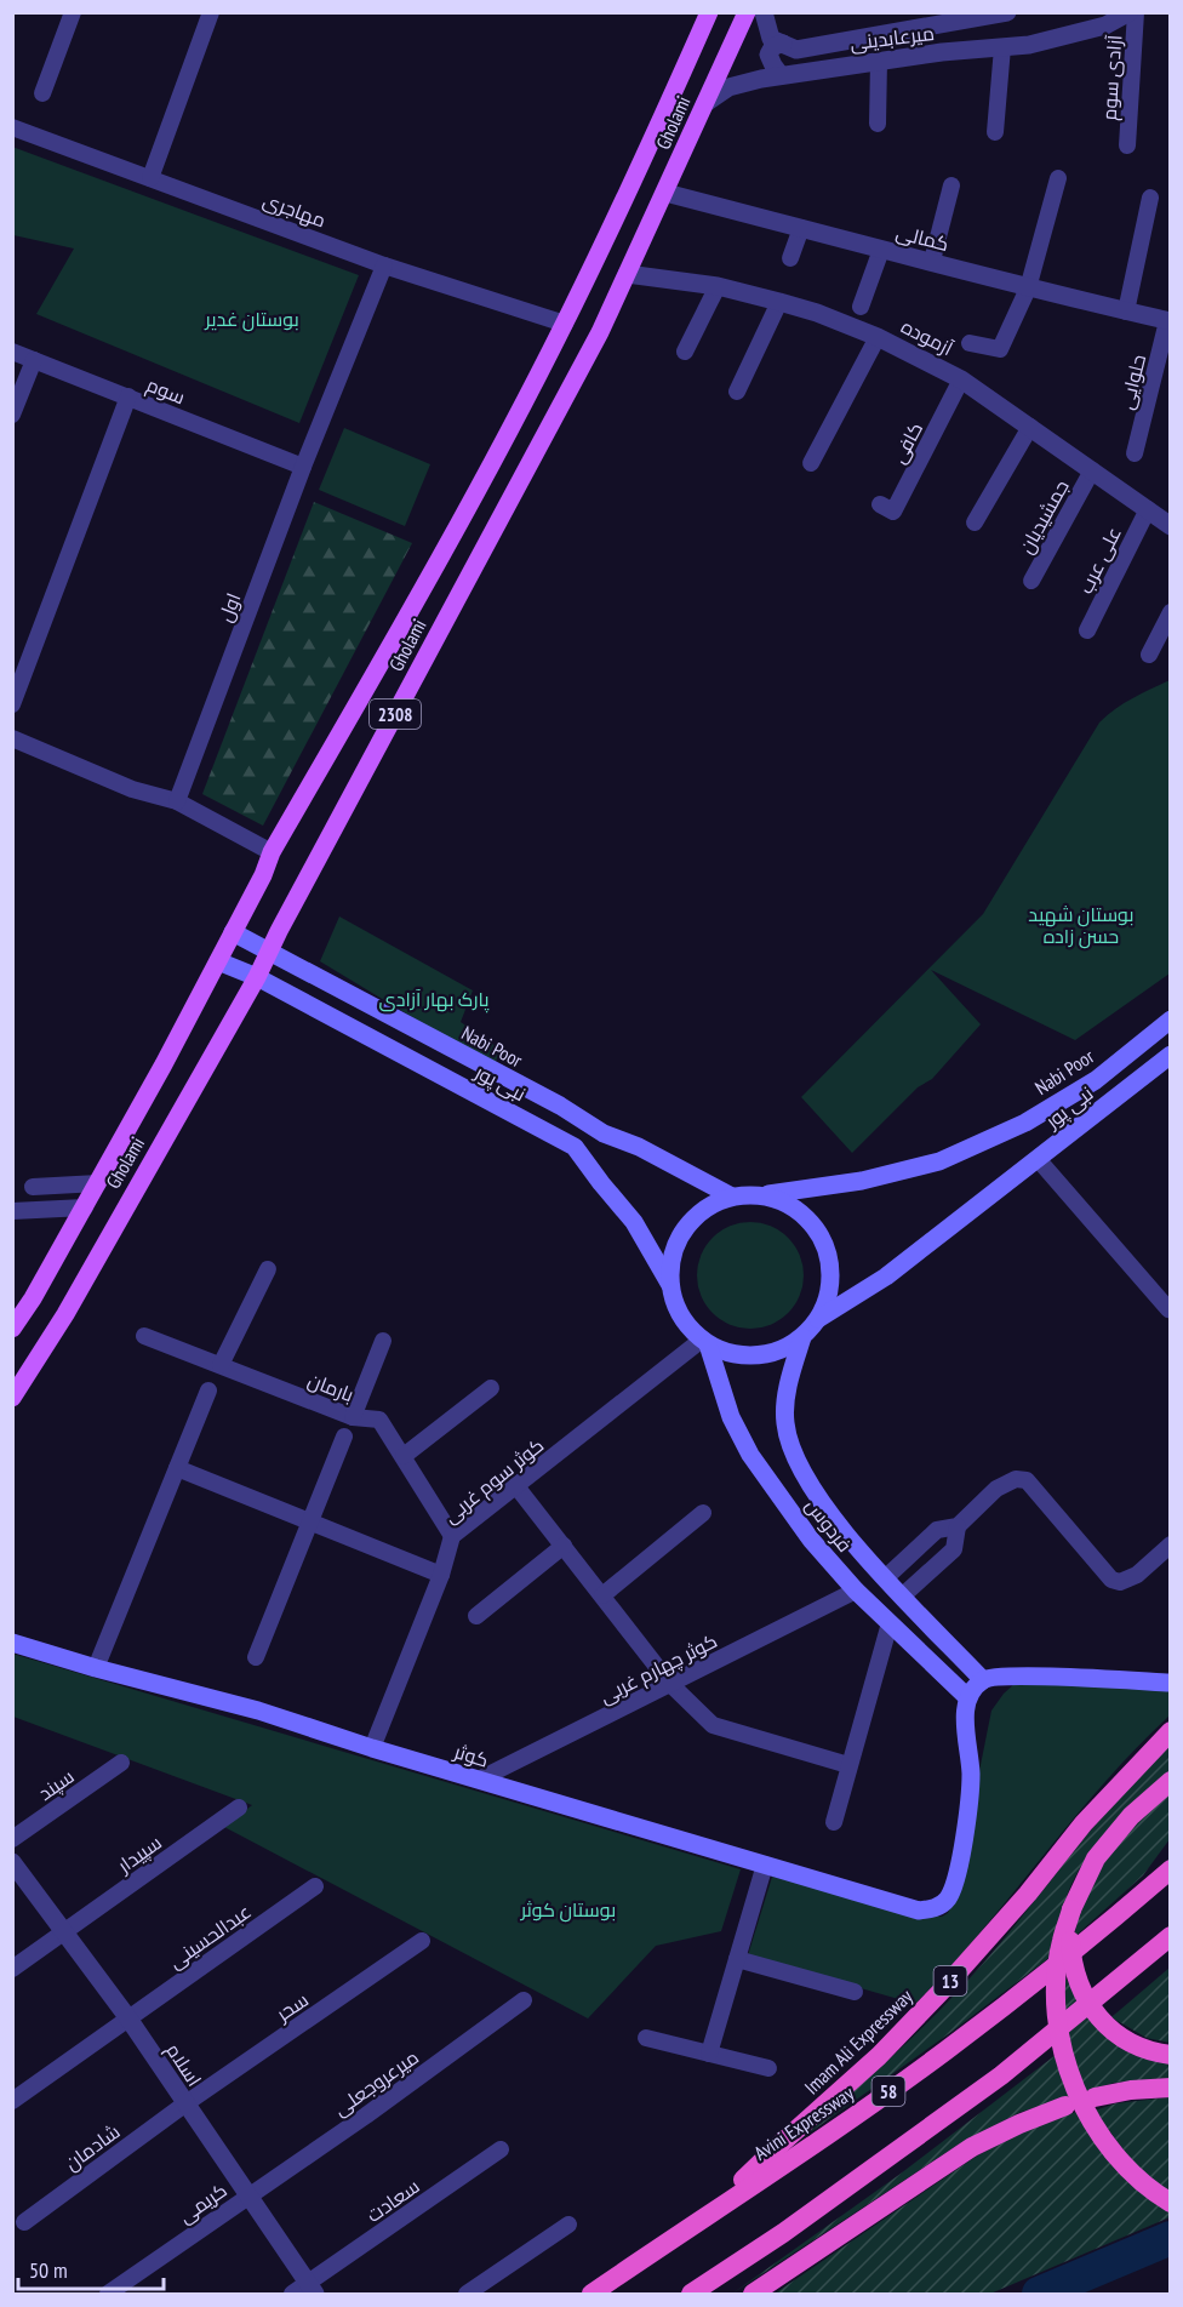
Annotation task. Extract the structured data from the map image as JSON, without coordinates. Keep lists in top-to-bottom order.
{
  "streets": {
    "highway": [
      "13",
      "Imam Ali Expressway",
      "58",
      "Avini Expressway"
    ],
    "main road": [
      "Gholami",
      "2308",
      "Nabi Poor",
      "نبی پور",
      "فردوس",
      "کوثر"
    ],
    "street": [
      "میرعابدینی",
      "آزادی سوم",
      "مهاجری",
      "کمالی",
      "آزموده",
      "حلوایی",
      "سوم",
      "کافی",
      "جمشیدیان",
      "علی عرب",
      "اول",
      "بارمان",
      "کوثر سوم غربی",
      "کوثر چهارم غربی",
      "سپند",
      "سپیدار",
      "عبدالحسینی",
      "سحر",
      "اسلام",
      "میرعروجعلی",
      "شادمان",
      "سعادت",
      "کریمی"
    ]
  },
  "crossings": [
    ["میرعابدینی", "Gholami"],
    ["Gholami", "مهاجری"],
    ["Gholami", "کمالی"],
    ["Gholami", "آزموده"],
    ["Gholami", "Nabi Poor"],
    ["Gholami", "نبی پور"],
    ["مهاجری", "اول"],
    ["کمالی", "حلوایی"],
    ["آزموده", "کافی"],
    ["آزموده", "جمشیدیان"],
    ["آزموده", "علی عرب"],
    ["سوم", "اول"],
    ["Nabi Poor", "نبی پور"],
    ["Nabi Poor", "کوثر سوم غربی"],
    ["Nabi Poor", "فردوس"],
    ["نبی پور", "کوثر سوم غربی"],
    ["نبی پور", "فردوس"],
    ["بارمان", "کوثر سوم غربی"],
    ["کوثر سوم غربی", "فردوس"],
    ["کوثر سوم غربی", "کوثر"],
    ["فردوس", "کوثر چهارم غربی"],
    ["فردوس", "کوثر"],
    ["کوثر چهارم غربی", "کوثر"],
    ["سپیدار", "اسلام"],
    ["عبدالحسینی", "اسلام"],
    ["سحر", "اسلام"],
    ["سحر", "شادمان"],
    ["Imam Ali Expressway", "Avini Expressway"],
    ["اسلام", "میرعروجعلی"],
    ["اسلام", "شادمان"],
    ["اسلام", "سعادت"],
    ["اسلام", "کریمی"],
    ["میرعروجعلی", "کریمی"]
  ],
  "parks": [
    "بوستان غدیر",
    "بوستان شهید حسن زاده",
    "پارک بهار آزادی",
    "بوستان کوثر"
  ],
  "scale_bar": "50 m"
}
